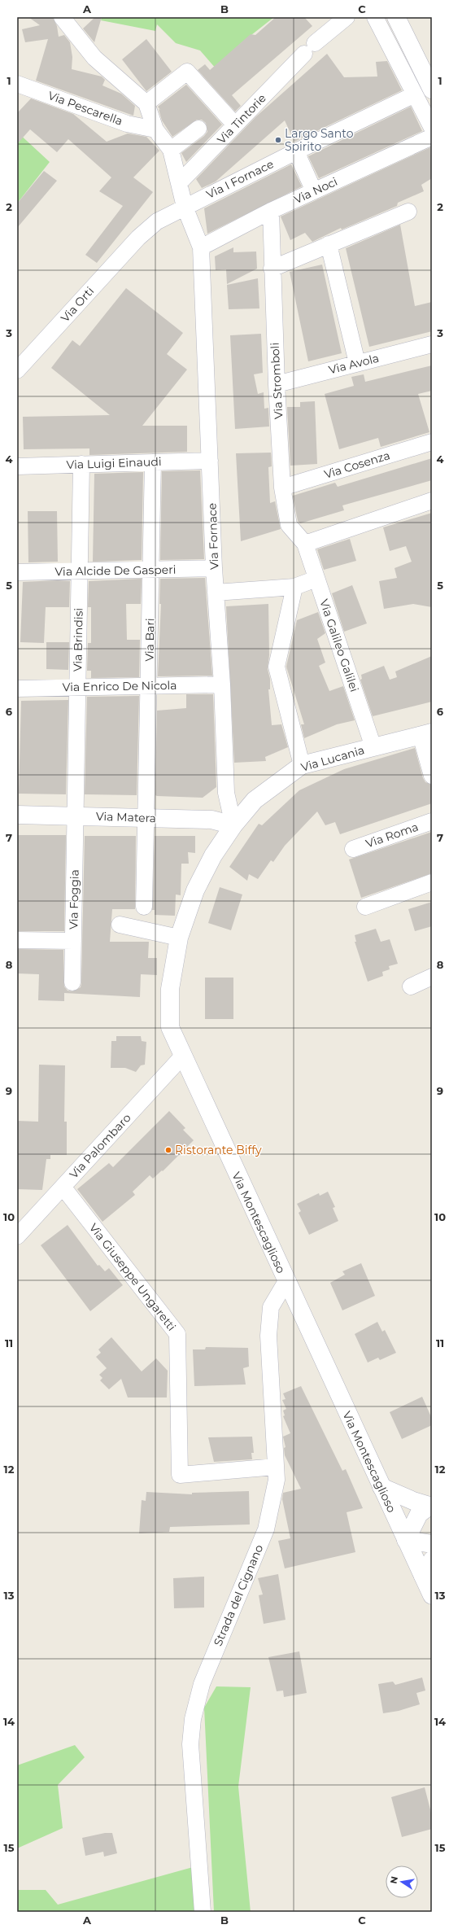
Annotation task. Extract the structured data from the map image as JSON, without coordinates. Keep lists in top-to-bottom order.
{
  "streets": {
    "street": [
      "Via Pescarella",
      "Via Tintorie",
      "Via I Fornace",
      "Via Noci",
      "Via Orti",
      "Via Avola",
      "Via Stromboli",
      "Via Luigi Einaudi",
      "Via Cosenza",
      "Via Fornace",
      "Via Alcide De Gasperi",
      "Via Brindisi",
      "Via Bari",
      "Via Galileo Galilei",
      "Via Enrico De Nicola",
      "Via Lucania",
      "Via Matera",
      "Via Roma",
      "Via Foggia",
      "Via Palombaro",
      "Via Montescaglioso",
      "Via Giuseppe Ungaretti",
      "Strada del Cignano"
    ]
  },
  "crossings": [
    ["Via Tintorie", "Via Fornace"],
    ["Via I Fornace", "Via Orti"],
    ["Via I Fornace", "Via Fornace"],
    ["Via Noci", "Via Stromboli"],
    ["Via Noci", "Via Fornace"],
    ["Via Avola", "Via Stromboli"],
    ["Via Stromboli", "Via Cosenza"],
    ["Via Stromboli", "Via Galileo Galilei"],
    ["Via Luigi Einaudi", "Via Fornace"],
    ["Via Luigi Einaudi", "Via Brindisi"],
    ["Via Luigi Einaudi", "Via Bari"],
    ["Via Fornace", "Via Alcide De Gasperi"],
    ["Via Fornace", "Via Enrico De Nicola"],
    ["Via Fornace", "Via Lucania"],
    ["Via Fornace", "Via Matera"],
    ["Via Fornace", "Via Montescaglioso"],
    ["Via Alcide De Gasperi", "Via Brindisi"],
    ["Via Alcide De Gasperi", "Via Bari"],
    ["Via Brindisi", "Via Enrico De Nicola"],
    ["Via Brindisi", "Via Matera"],
    ["Via Brindisi", "Via Foggia"],
    ["Via Bari", "Via Enrico De Nicola"],
    ["Via Bari", "Via Matera"],
    ["Via Galileo Galilei", "Via Lucania"],
    ["Via Lucania", "Via Matera"],
    ["Via Lucania", "Via Montescaglioso"],
    ["Via Matera", "Via Foggia"],
    ["Via Matera", "Via Montescaglioso"],
    ["Via Palombaro", "Via Montescaglioso"],
    ["Via Palombaro", "Via Giuseppe Ungaretti"],
    ["Via Montescaglioso", "Strada del Cignano"],
    ["Via Giuseppe Ungaretti", "Strada del Cignano"]
  ],
  "places": ["Largo Santo Spirito", "Ristorante Biffy"],
  "north": "left",
  "grid": {
    "columns": ["A", "B", "C"],
    "rows": [
      "1",
      "2",
      "3",
      "4",
      "5",
      "6",
      "7",
      "8",
      "9",
      "10",
      "11",
      "12",
      "13",
      "14",
      "15"
    ]
  }
}
